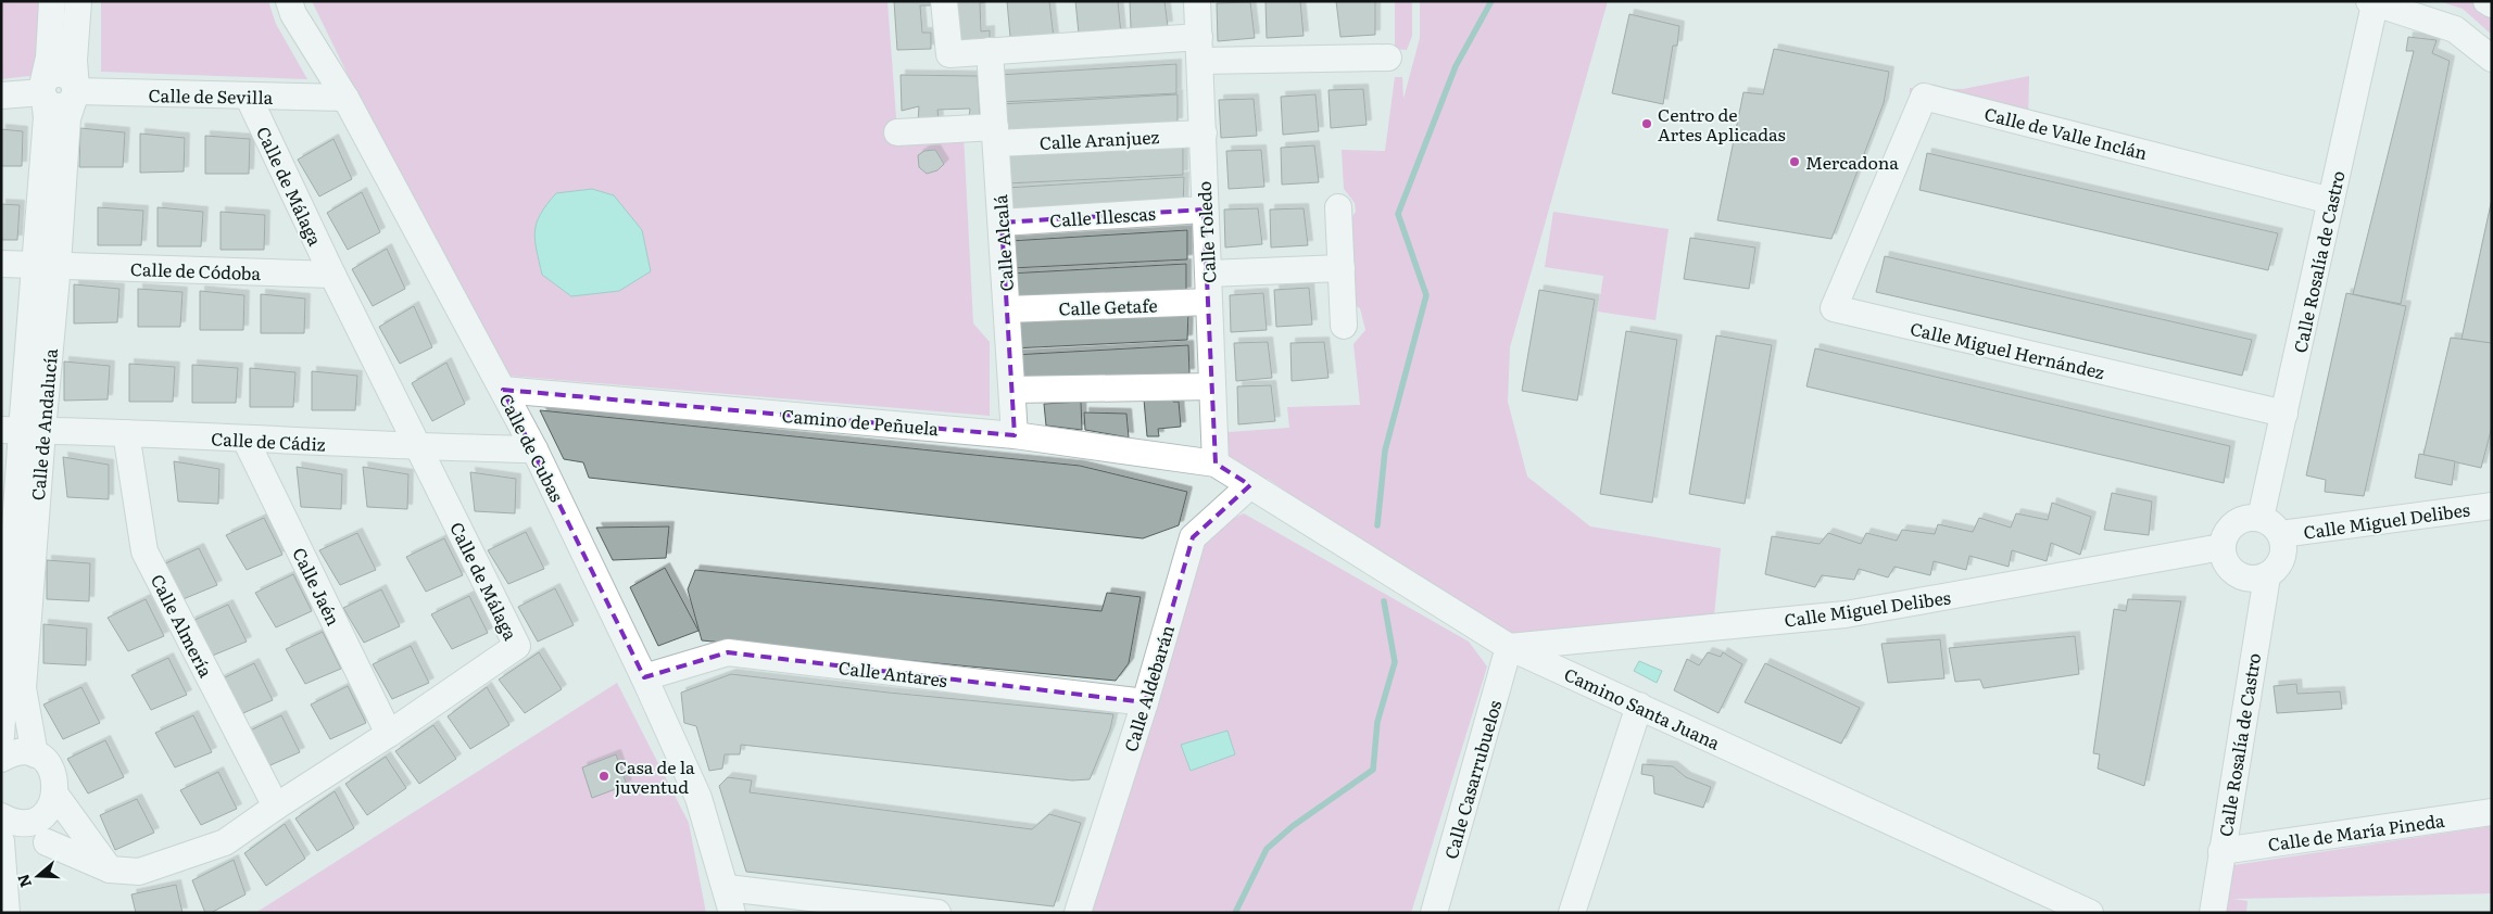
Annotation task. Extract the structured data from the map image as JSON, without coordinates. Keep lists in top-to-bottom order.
{
  "streets": {
    "street": [
      "Calle de Sevilla",
      "Calle de Valle Inclán",
      "Calle Aranjuez",
      "Calle de Málaga",
      "Calle Illescas",
      "Calle Toledo",
      "Calle Alcalá",
      "Calle Rosalía de Castro",
      "Calle de Códoba",
      "Calle Getafe",
      "Calle Miguel Hernández",
      "Camino de Peñuela",
      "Calle de Andalucía",
      "Calle de Cádiz",
      "Calle de Cubas",
      "Calle Miguel Delibes",
      "Calle Jaén",
      "Calle Almería",
      "Calle Antares",
      "Calle Aldebarán",
      "Camino Santa Juana",
      "Calle Casarrubuelos",
      "Calle de María Pineda"
    ]
  },
  "crossings": [
    ["Calle de Sevilla", "Calle de Málaga"],
    ["Calle de Sevilla", "Calle de Andalucía"],
    ["Calle de Sevilla", "Calle de Cubas"],
    ["Calle de Valle Inclán", "Calle Rosalía de Castro"],
    ["Calle de Valle Inclán", "Calle Miguel Hernández"],
    ["Calle Aranjuez", "Calle Toledo"],
    ["Calle Aranjuez", "Calle Alcalá"],
    ["Calle de Málaga", "Calle de Códoba"],
    ["Calle de Málaga", "Calle de Cádiz"],
    ["Calle de Málaga", "Calle Jaén"],
    ["Calle de Málaga", "Calle Almería"],
    ["Calle Illescas", "Calle Toledo"],
    ["Calle Illescas", "Calle Alcalá"],
    ["Calle Toledo", "Calle Getafe"],
    ["Calle Toledo", "Camino de Peñuela"],
    ["Calle Toledo", "Camino Santa Juana"],
    ["Calle Alcalá", "Calle Getafe"],
    ["Calle Alcalá", "Camino de Peñuela"],
    ["Calle Rosalía de Castro", "Calle Miguel Hernández"],
    ["Calle Rosalía de Castro", "Calle Miguel Delibes"],
    ["Calle Rosalía de Castro", "Calle de María Pineda"],
    ["Calle de Códoba", "Calle de Andalucía"],
    ["Camino de Peñuela", "Calle de Cubas"],
    ["Camino de Peñuela", "Camino Santa Juana"],
    ["Calle de Andalucía", "Calle de Cádiz"],
    ["Calle de Cádiz", "Calle de Cubas"],
    ["Calle de Cádiz", "Calle Jaén"],
    ["Calle de Cádiz", "Calle Almería"],
    ["Calle de Cubas", "Calle Antares"],
    ["Calle Miguel Delibes", "Camino Santa Juana"],
    ["Calle Miguel Delibes", "Calle Casarrubuelos"],
    ["Calle Antares", "Calle Aldebarán"],
    ["Calle Aldebarán", "Camino Santa Juana"],
    ["Camino Santa Juana", "Calle Casarrubuelos"]
  ],
  "places": ["Centro de Artes Aplicadas", "Mercadona", "Casa de la juventud"],
  "north": "left"
}
